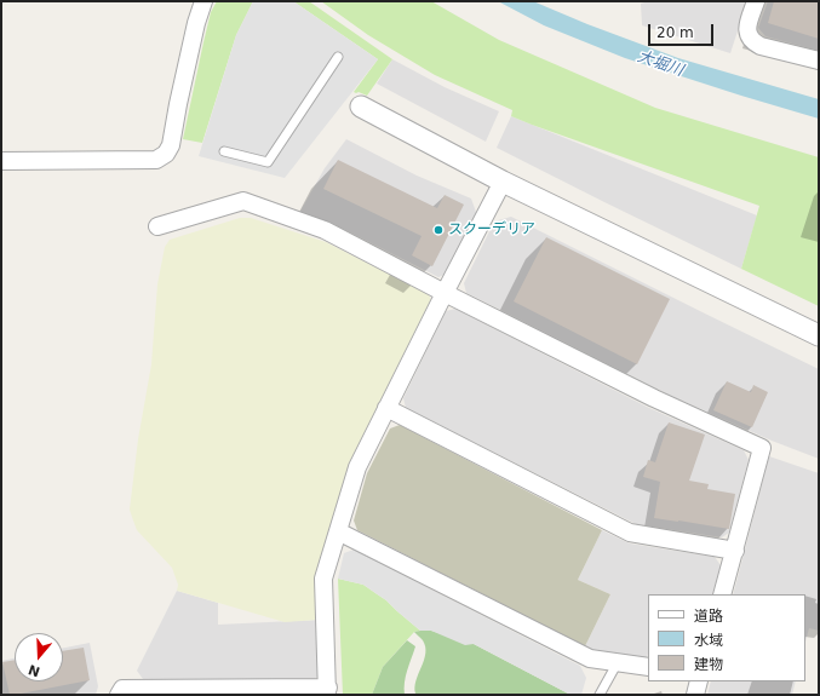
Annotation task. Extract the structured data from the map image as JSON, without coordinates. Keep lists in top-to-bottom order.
{
  "water": ["大堀川"],
  "places": ["スクーデリア"],
  "legend": ["道路", "水域", "建物"],
  "scale_bar": "20 m",
  "north": "bottom"
}
